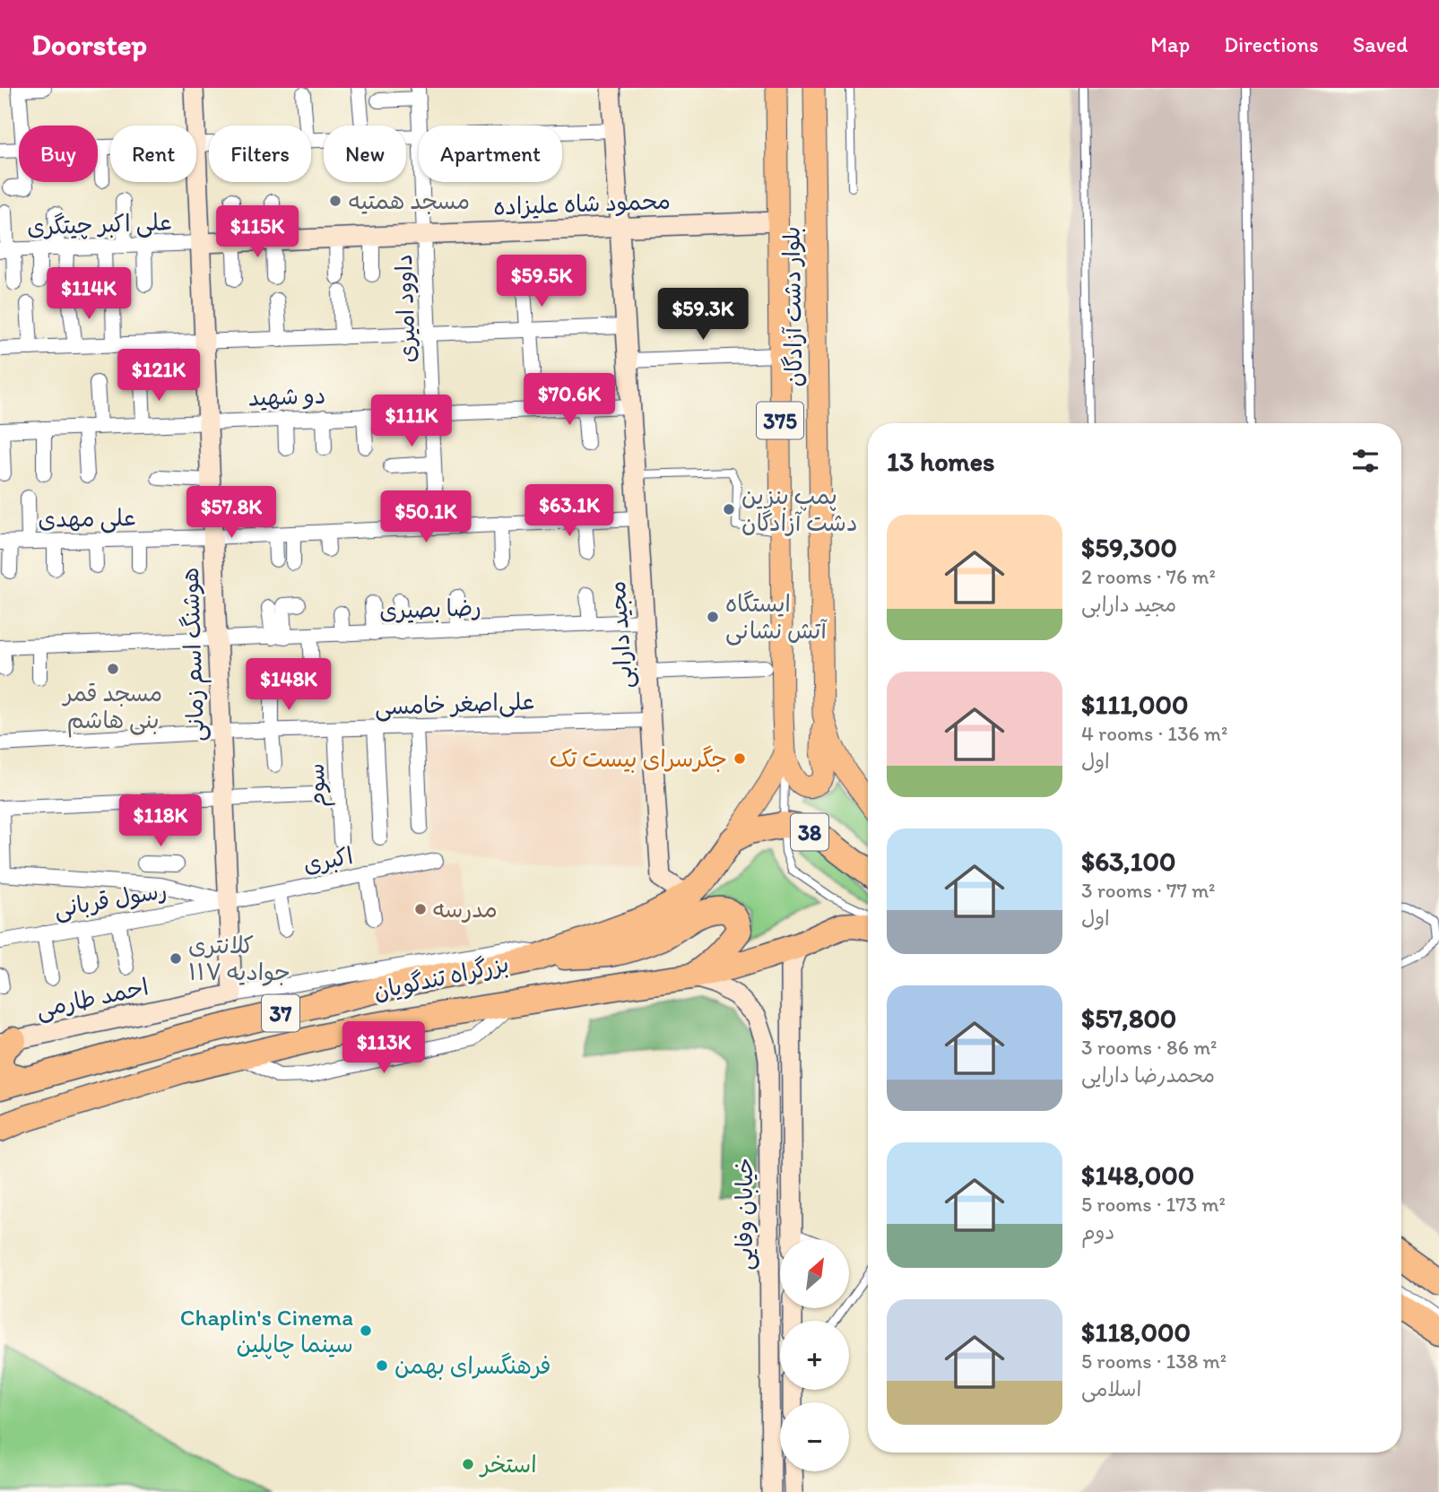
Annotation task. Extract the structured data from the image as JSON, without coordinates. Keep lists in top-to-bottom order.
{
  "streets": {
    "highway": ["38", "بزرگراه تندگویان", "37"],
    "main road": ["بلوار دشت آزادگان", "375"],
    "street": [
      "محمود شاه علیزاده",
      "علی اکبر چیتگری",
      "داوود امیری",
      "دو شهید",
      "علی مهدی",
      "رضا بصیری",
      "مجید دارابی",
      "هوشنگ اسم زمانی",
      "علی‌اصغر خامسی",
      "سوم",
      "اکبری",
      "رسول قربانی",
      "احمد طارمی",
      "خیابان وفایی"
    ]
  },
  "crossings": [
    ["محمود شاه علیزاده", "علی اکبر چیتگری"],
    ["محمود شاه علیزاده", "بلوار دشت آزادگان"],
    ["محمود شاه علیزاده", "داوود امیری"],
    ["محمود شاه علیزاده", "مجید دارابی"],
    ["محمود شاه علیزاده", "هوشنگ اسم زمانی"],
    ["علی اکبر چیتگری", "هوشنگ اسم زمانی"],
    ["داوود امیری", "دو شهید"],
    ["داوود امیری", "علی مهدی"],
    ["دو شهید", "مجید دارابی"],
    ["دو شهید", "هوشنگ اسم زمانی"],
    ["علی مهدی", "مجید دارابی"],
    ["علی مهدی", "هوشنگ اسم زمانی"],
    ["رضا بصیری", "مجید دارابی"],
    ["رضا بصیری", "هوشنگ اسم زمانی"],
    ["مجید دارابی", "علی‌اصغر خامسی"],
    ["مجید دارابی", "بزرگراه تندگویان"],
    ["هوشنگ اسم زمانی", "علی‌اصغر خامسی"],
    ["هوشنگ اسم زمانی", "اکبری"],
    ["هوشنگ اسم زمانی", "رسول قربانی"],
    ["هوشنگ اسم زمانی", "احمد طارمی"],
    ["علی‌اصغر خامسی", "سوم"],
    ["38", "بزرگراه تندگویان"],
    ["اکبری", "رسول قربانی"],
    ["بزرگراه تندگویان", "خیابان وفایی"]
  ],
  "places": [
    "مسجد همتیه",
    "پمپ بنزین دشت آزادگان",
    "ایستگاه آتش نشانی",
    "مسجد قمر بنی هاشم",
    "جگرسرای بیست تک",
    "مدرسه",
    "کلانتری ۱۱۷ جوادیه",
    "Chaplin's Cinema سینما چاپلین",
    "فرهنگسرای بهمن",
    "استخر"
  ],
  "north": "top right",
  "page": {
    "header": "Doorstep",
    "nav": ["Map", "Directions", "Saved"],
    "chip": [
      "Buy",
      "Rent",
      "Filters",
      "New",
      "Apartment"
    ],
    "price": [
      "$115K",
      "$59.5K",
      "$114K",
      "$59.3K",
      "$121K",
      "$70.6K",
      "$111K",
      "$63.1K",
      "$57.8K",
      "$50.1K",
      "$148K",
      "$118K",
      "$113K"
    ],
    "heading": "13 homes",
    "list": [
      {
        "name": "$59,300",
        "note": "2 rooms · 76 m² · مجید دارابی"
      },
      {
        "name": "$111,000",
        "note": "4 rooms · 136 m² · اول"
      },
      {
        "name": "$63,100",
        "note": "3 rooms · 77 m² · اول"
      },
      {
        "name": "$57,800",
        "note": "3 rooms · 86 m² · محمدرضا دارایی"
      },
      {
        "name": "$148,000",
        "note": "5 rooms · 173 m² · دوم"
      },
      {
        "name": "$118,000",
        "note": "5 rooms · 138 m² · اسلامی"
      }
    ],
    "map_buttons": ["+", "−"]
  }
}
